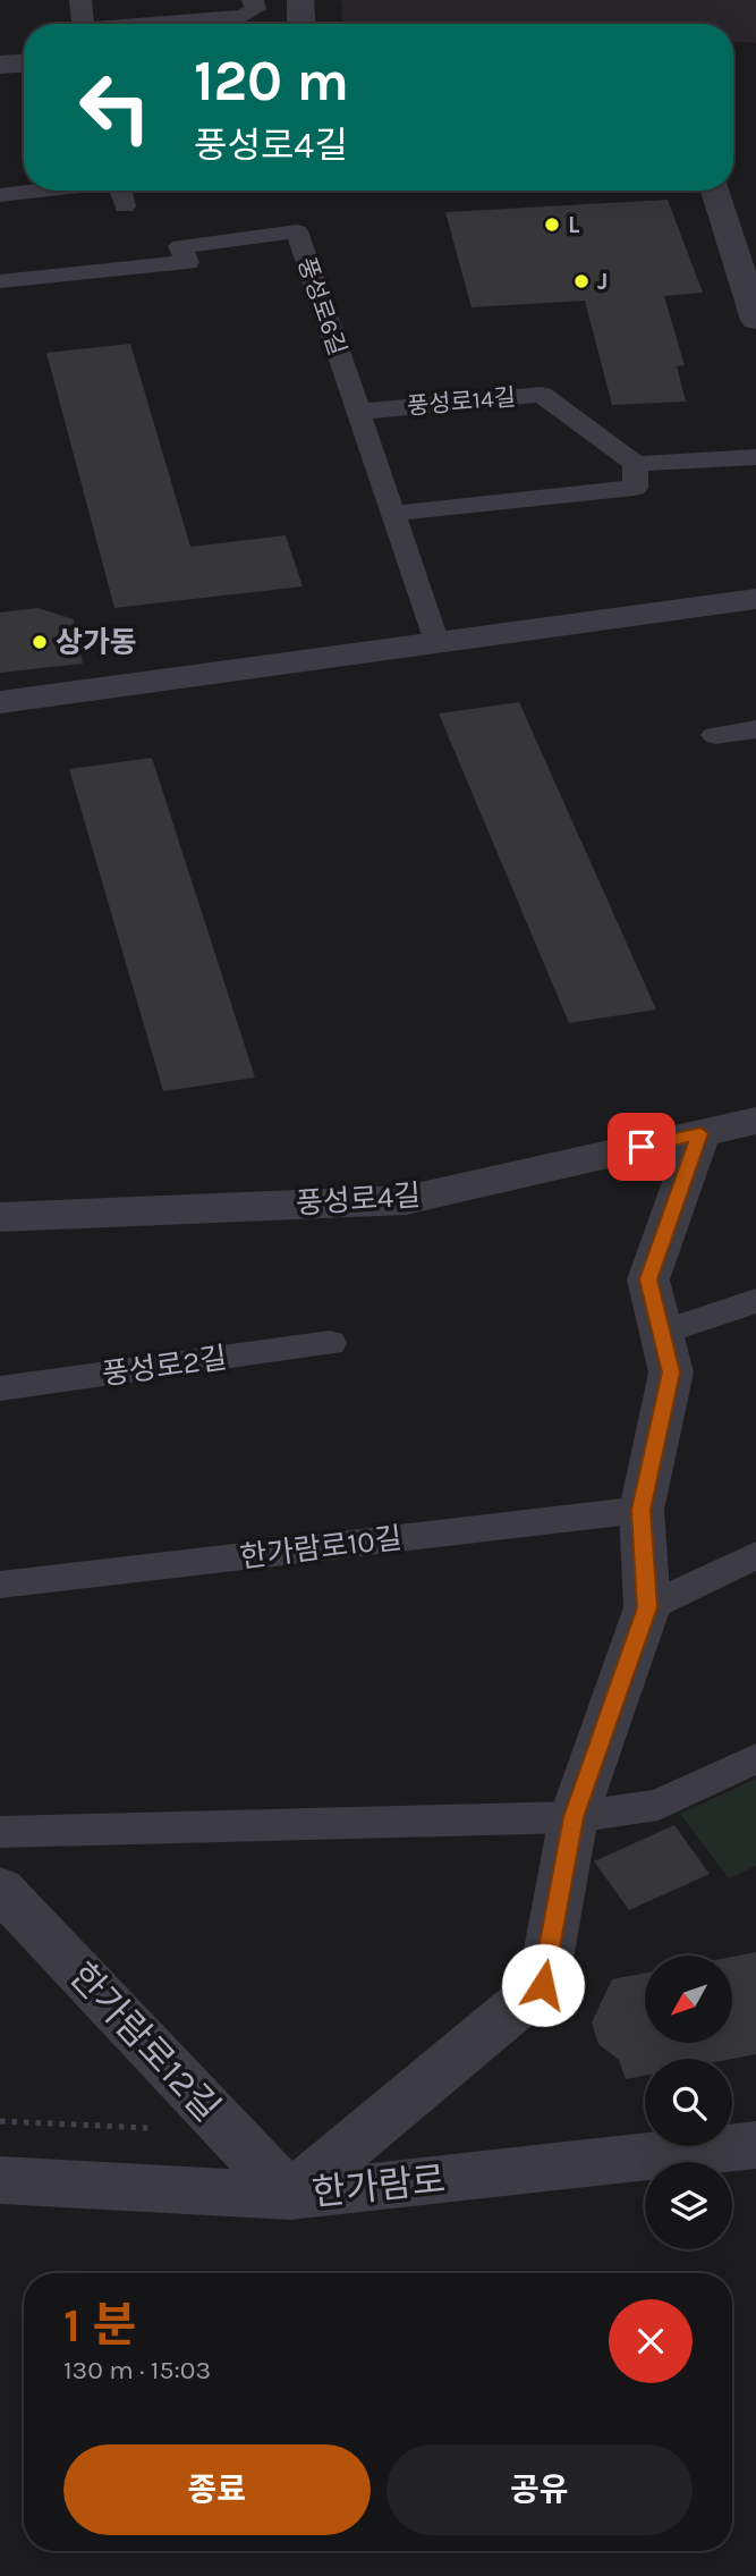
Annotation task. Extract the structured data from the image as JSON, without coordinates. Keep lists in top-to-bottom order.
{
  "streets": {
    "street": ["풍성로4길", "한가람로12길", "한가람로"],
    "lane": [
      "풍성로6길",
      "풍성로14길",
      "풍성로2길",
      "한가람로10길"
    ]
  },
  "crossings": [
    ["풍성로6길", "풍성로14길"],
    ["한가람로12길", "한가람로"]
  ],
  "places": ["L", "J", "상가동"],
  "north": "bottom left",
  "page": {
    "turn": ["120 m", "풍성로4길"],
    "heading": ["1 분", "130 m · 15:03"],
    "buttons": ["종료", "공유"]
  }
}
